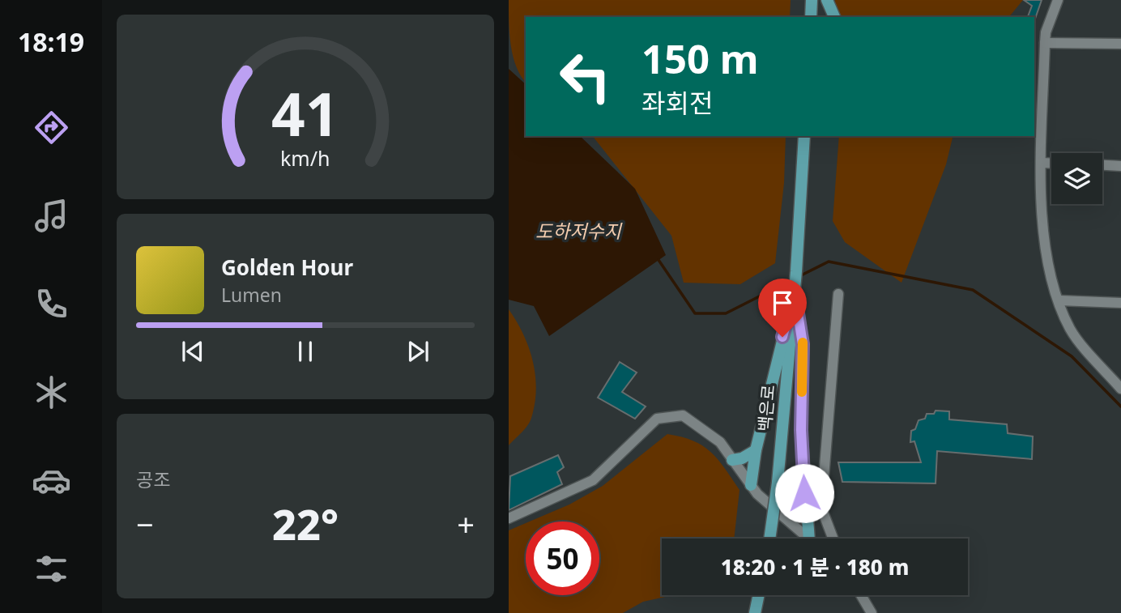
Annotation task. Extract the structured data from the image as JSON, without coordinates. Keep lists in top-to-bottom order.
{
  "streets": {
    "main road": ["백은로"]
  },
  "water": ["도하저수지"],
  "page": {
    "tabs": "18:19",
    "turn": ["150 m", "좌회전"],
    "song": ["Golden Hour", "Lumen"],
    "tile": "공조",
    "heat": ["−", "22°", "+"],
    "limit": "50",
    "trip": "18:20 · 1 분 · 180 m",
    "gauge": ["41", "km/h"]
  }
}
